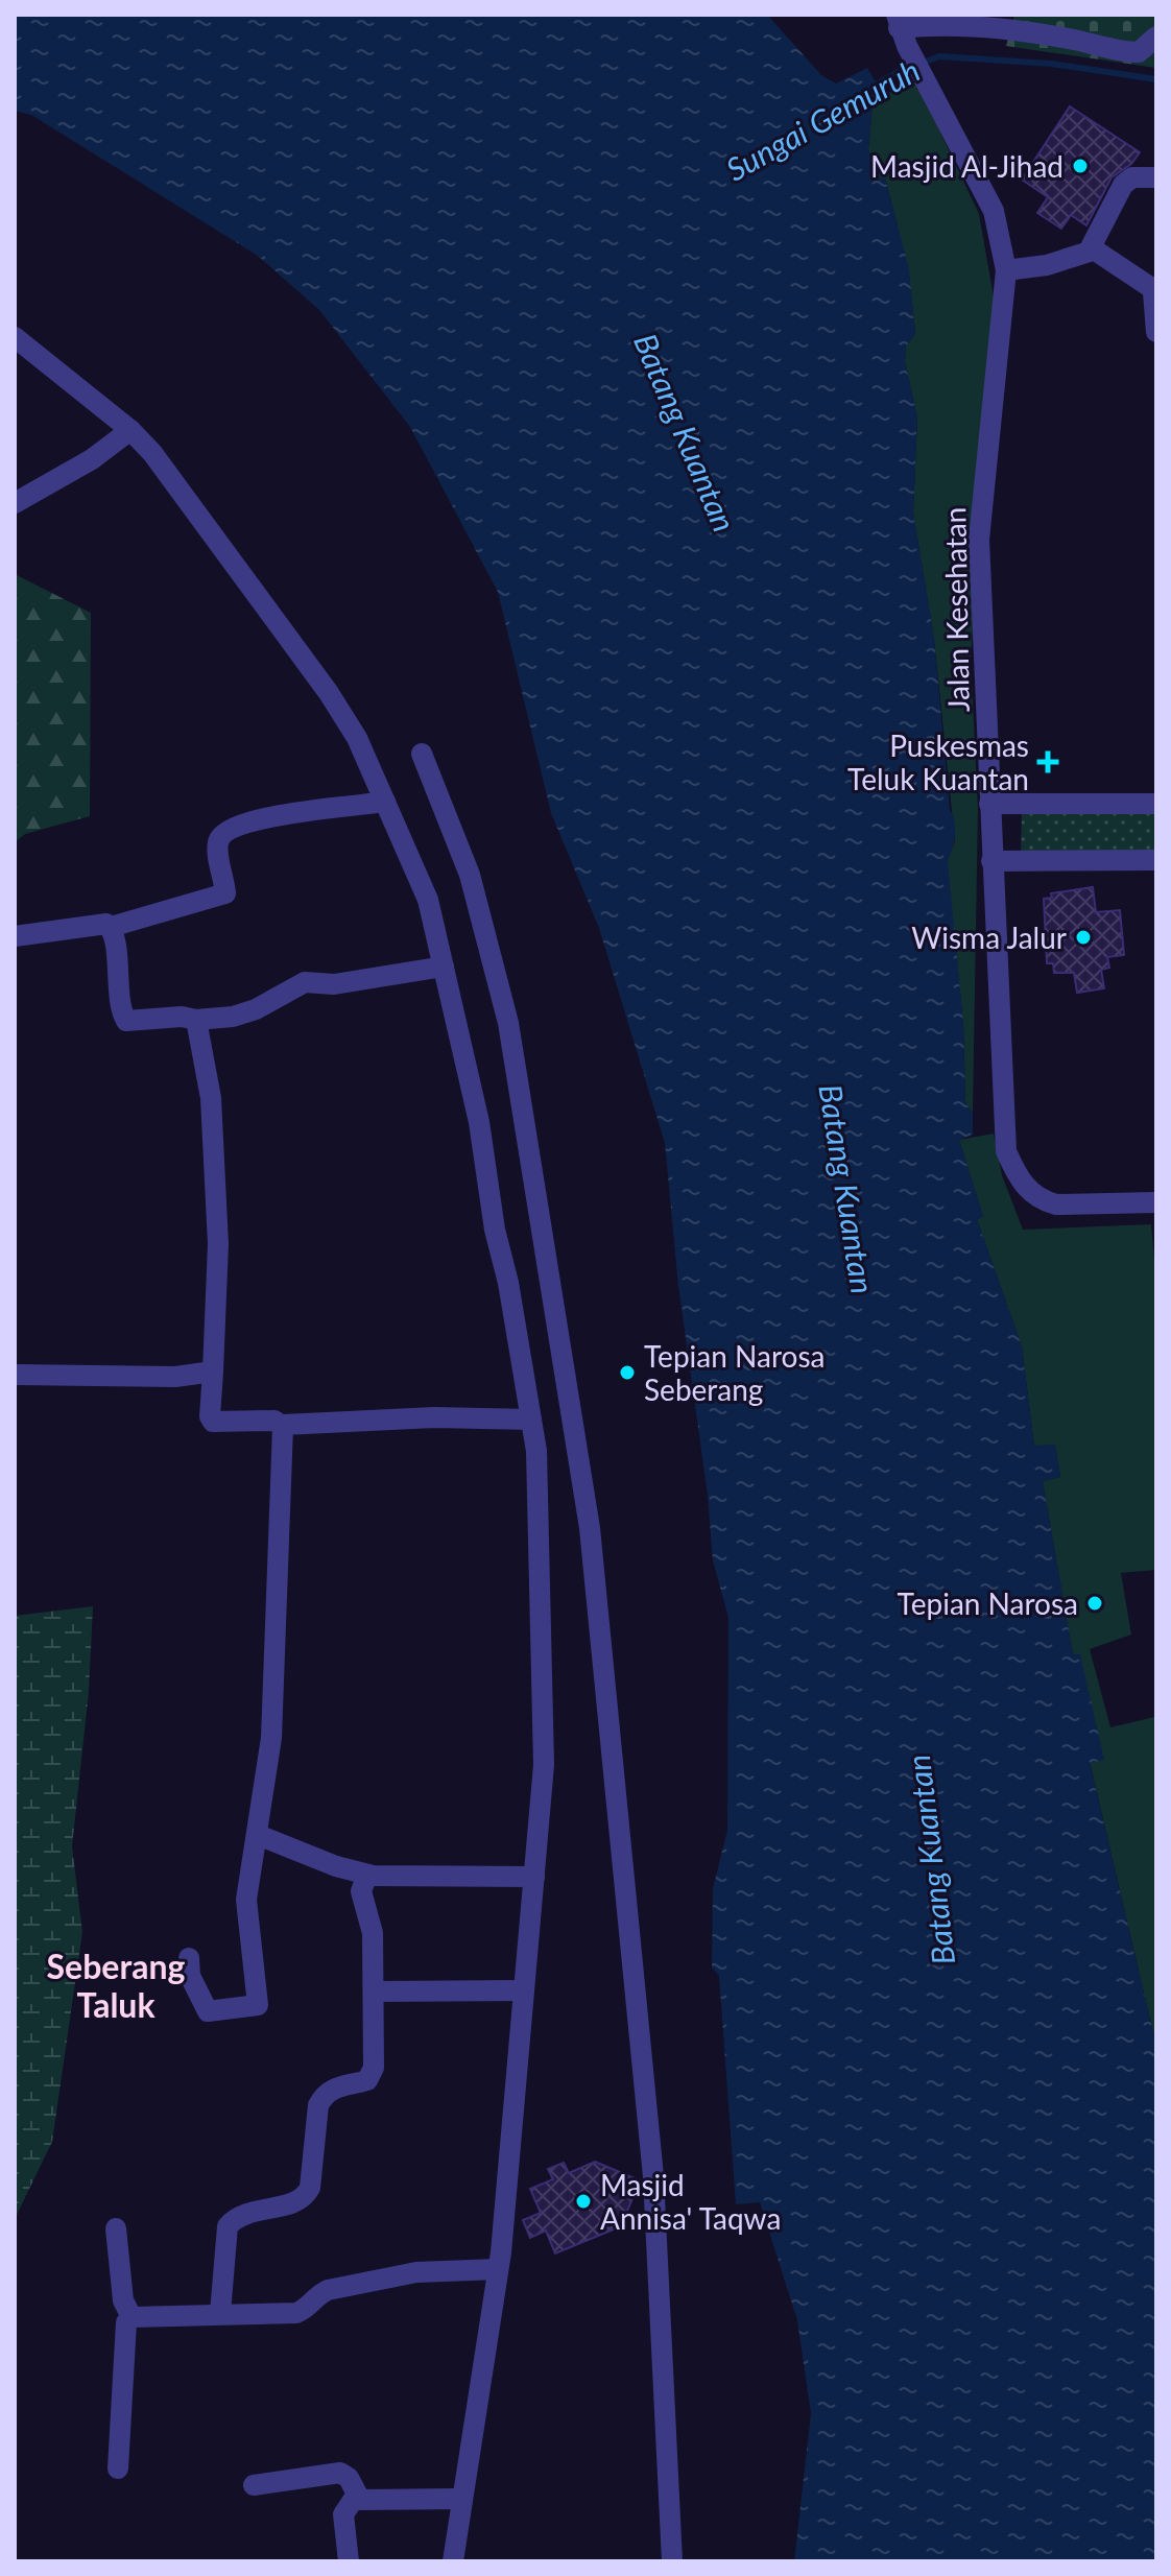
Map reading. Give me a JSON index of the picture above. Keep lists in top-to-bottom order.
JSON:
{
  "streets": {
    "street": ["Jalan Kesehatan"]
  },
  "districts": ["Seberang Taluk"],
  "water": ["Sungai Gemuruh", "Batang Kuantan"],
  "places": {
    "other": [
      "Masjid Al-Jihad",
      "Wisma Jalur",
      "Tepian Narosa Seberang",
      "Tepian Narosa",
      "Masjid Annisa' Taqwa"
    ],
    "health": ["Puskesmas Teluk Kuantan"]
  }
}
